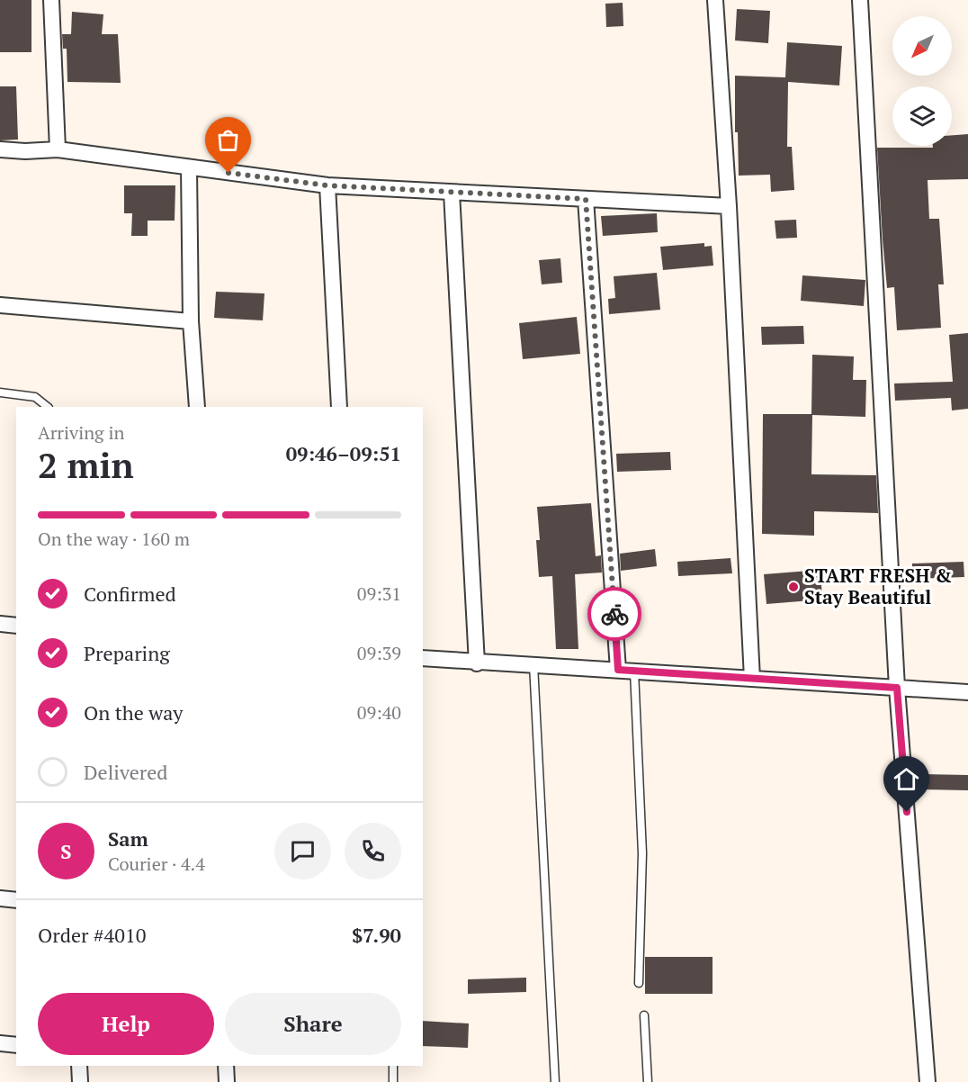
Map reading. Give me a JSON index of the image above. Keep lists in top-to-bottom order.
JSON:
{
  "places": ["START FRESH & Stay Beautiful"],
  "north": "bottom left",
  "page": {
    "heading": ["2 min", "Arriving in", "09:46–09:51"],
    "panel": [
      "Sam",
      "Courier · 4.4",
      "Order #4010",
      "$7.90"
    ],
    "bar": "On the way · 160 m",
    "list": [
      ["Confirmed", "09:31"],
      ["Preparing", "09:39"],
      ["On the way", "09:40"],
      "Delivered"
    ],
    "round": "S",
    "buttons": ["Help", "Share"]
  }
}
